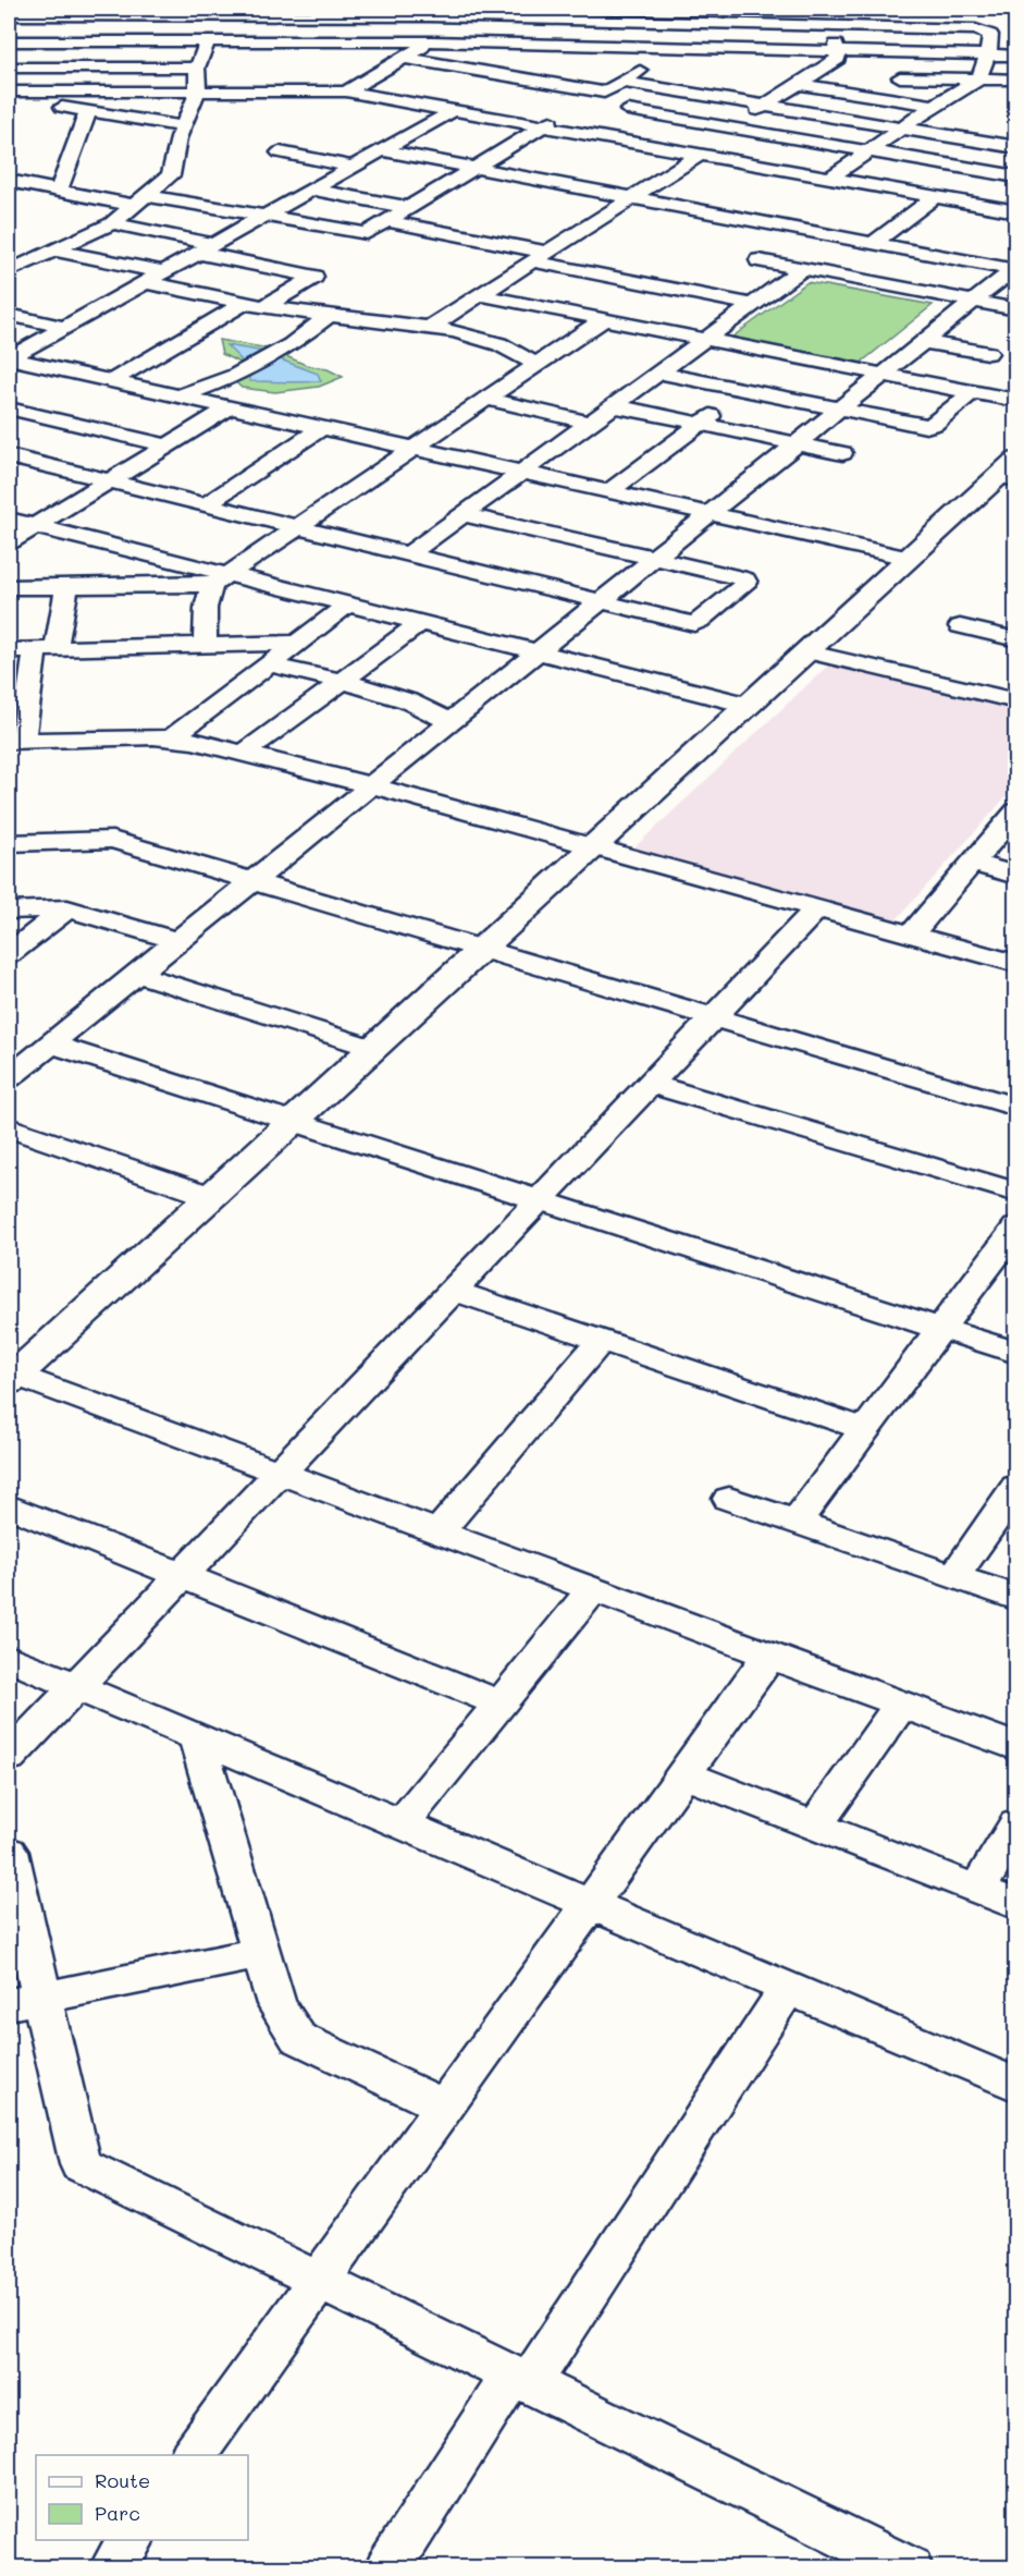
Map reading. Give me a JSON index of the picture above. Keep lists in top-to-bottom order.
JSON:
{
  "legend": ["Route", "Parc"]
}
